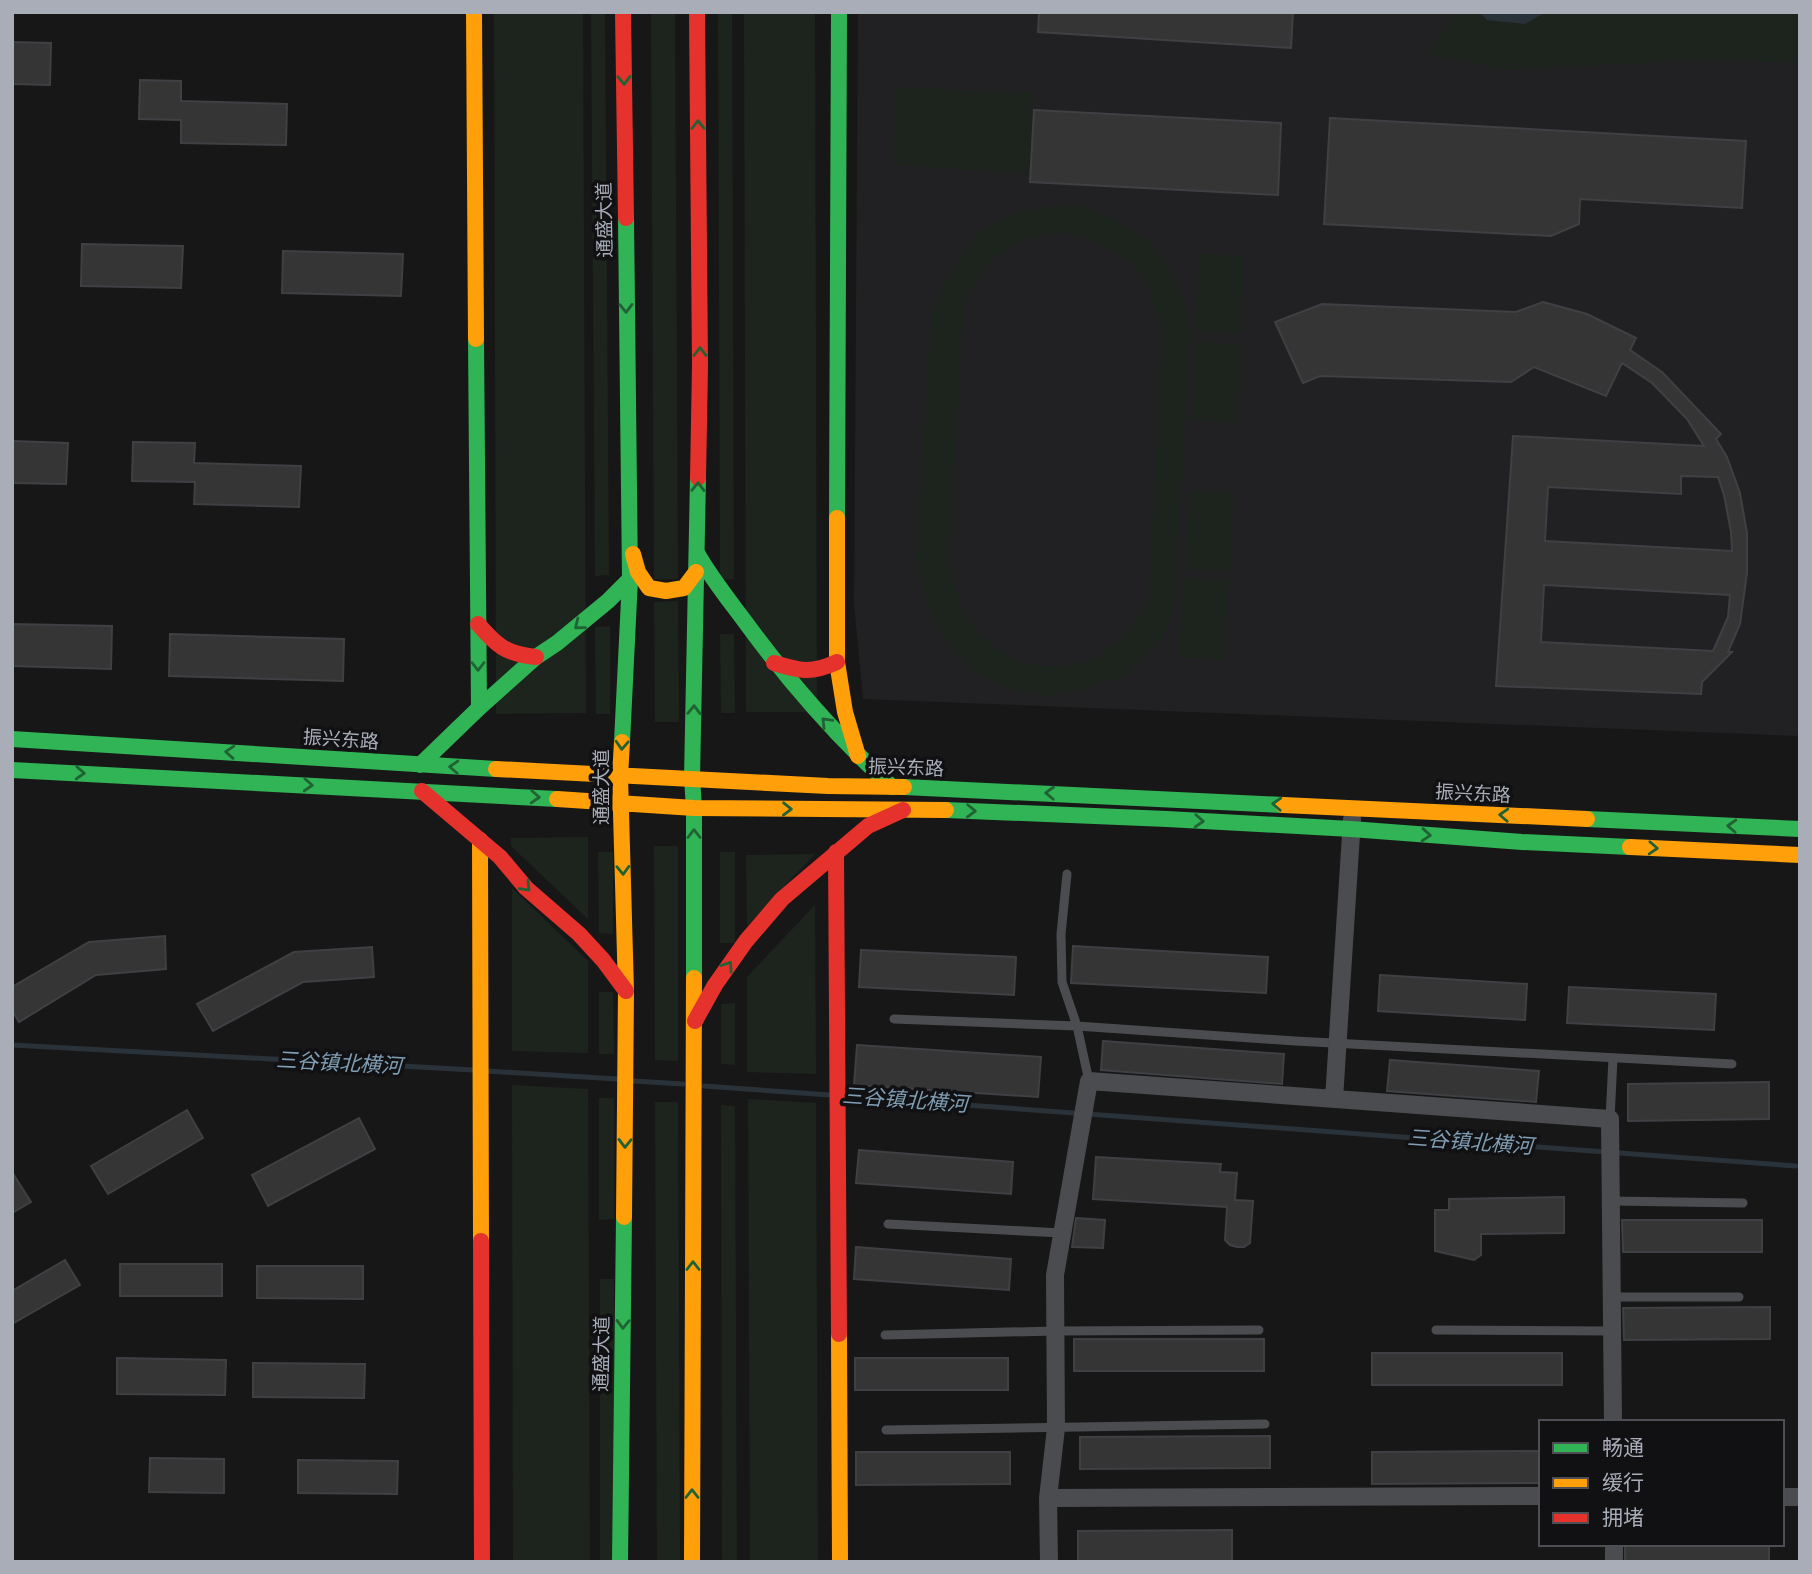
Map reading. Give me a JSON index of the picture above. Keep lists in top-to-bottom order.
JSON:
{
  "streets": {
    "main road": ["通盛大道", "振兴东路"]
  },
  "crossings": [
    ["通盛大道", "振兴东路"]
  ],
  "water": ["三谷镇北横河"],
  "legend": ["畅通", "缓行", "拥堵"]
}
